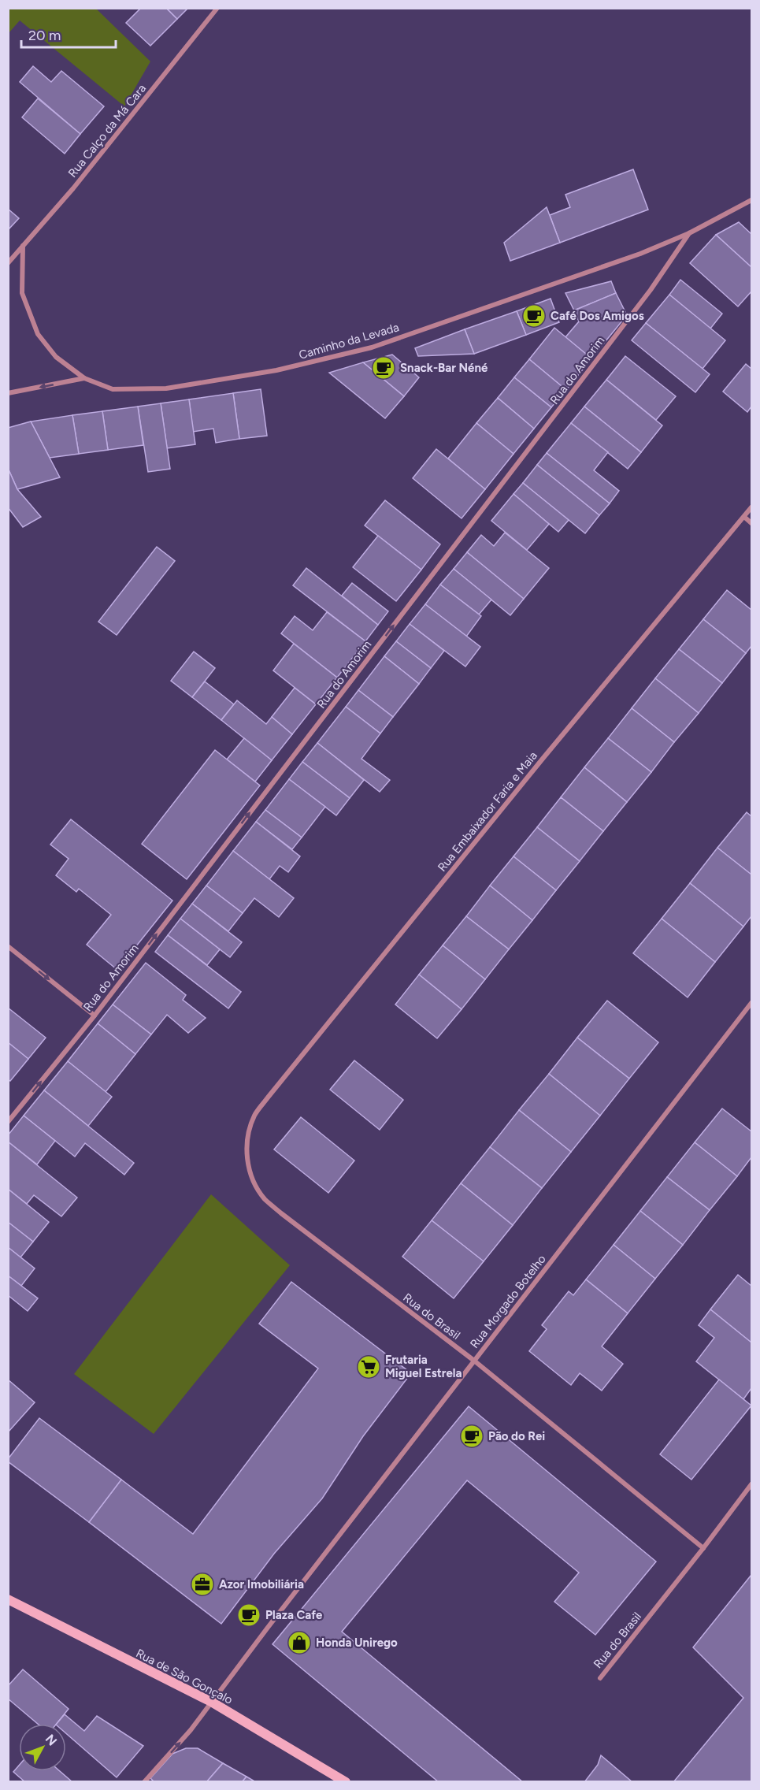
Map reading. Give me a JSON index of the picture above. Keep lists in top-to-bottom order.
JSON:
{
  "streets": {
    "main road": ["Rua de São Gonçalo"],
    "street": [
      "Rua Calço da Má Cara",
      "Caminho da Levada",
      "Rua do Amorim",
      "Rua Embaixador Faria e Maia",
      "Rua Morgado Botelho",
      "Rua do Brasil"
    ]
  },
  "crossings": [
    ["Rua Calço da Má Cara", "Caminho da Levada"],
    ["Caminho da Levada", "Rua do Amorim"],
    ["Rua Embaixador Faria e Maia", "Rua do Brasil"],
    ["Rua Morgado Botelho", "Rua do Brasil"],
    ["Rua Morgado Botelho", "Rua de São Gonçalo"]
  ],
  "one_way": ["Rua do Amorim"],
  "places": {
    "cafe": [
      "Café Dos Amigos",
      "Snack-Bar Néné",
      "Pão do Rei",
      "Plaza Cafe"
    ],
    "supermarket": ["Frutaria Miguel Estrela"],
    "office": ["Azor Imobiliária"],
    "shop": ["Honda Unirego"]
  },
  "scale_bar": "20 m",
  "north": "top right"
}
